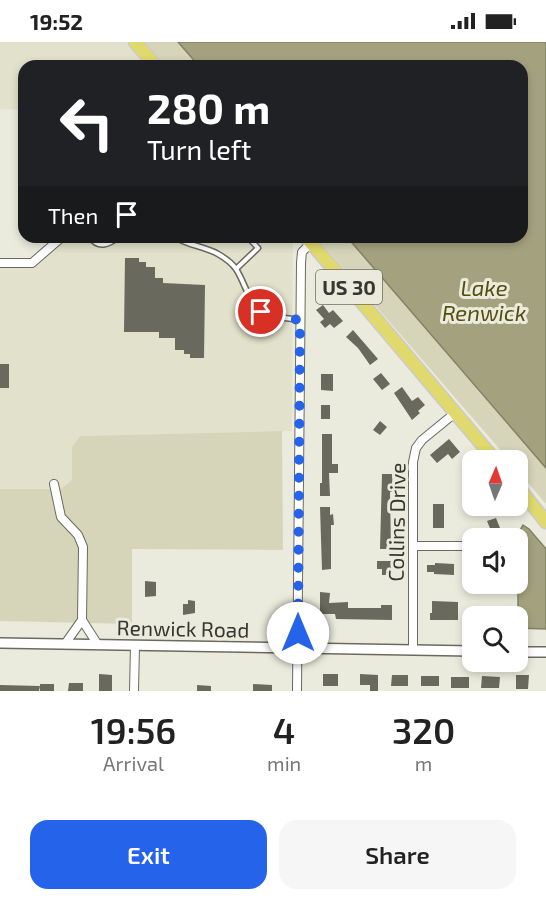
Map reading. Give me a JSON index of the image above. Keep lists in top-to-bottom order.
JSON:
{
  "streets": {
    "main road": ["US 30"],
    "street": ["Collins Drive", "Renwick Road"]
  },
  "crossings": [
    ["US 30", "Collins Drive"],
    ["Collins Drive", "Renwick Road"]
  ],
  "water": ["Lake Renwick"],
  "north": "top",
  "page": {
    "status": "19:52",
    "turn": ["280 m", "Turn left"],
    "then": "Then",
    "eta": [
      "19:56",
      "Arrival",
      "4",
      "min",
      "320",
      "m"
    ],
    "buttons": ["Exit", "Share"]
  }
}
